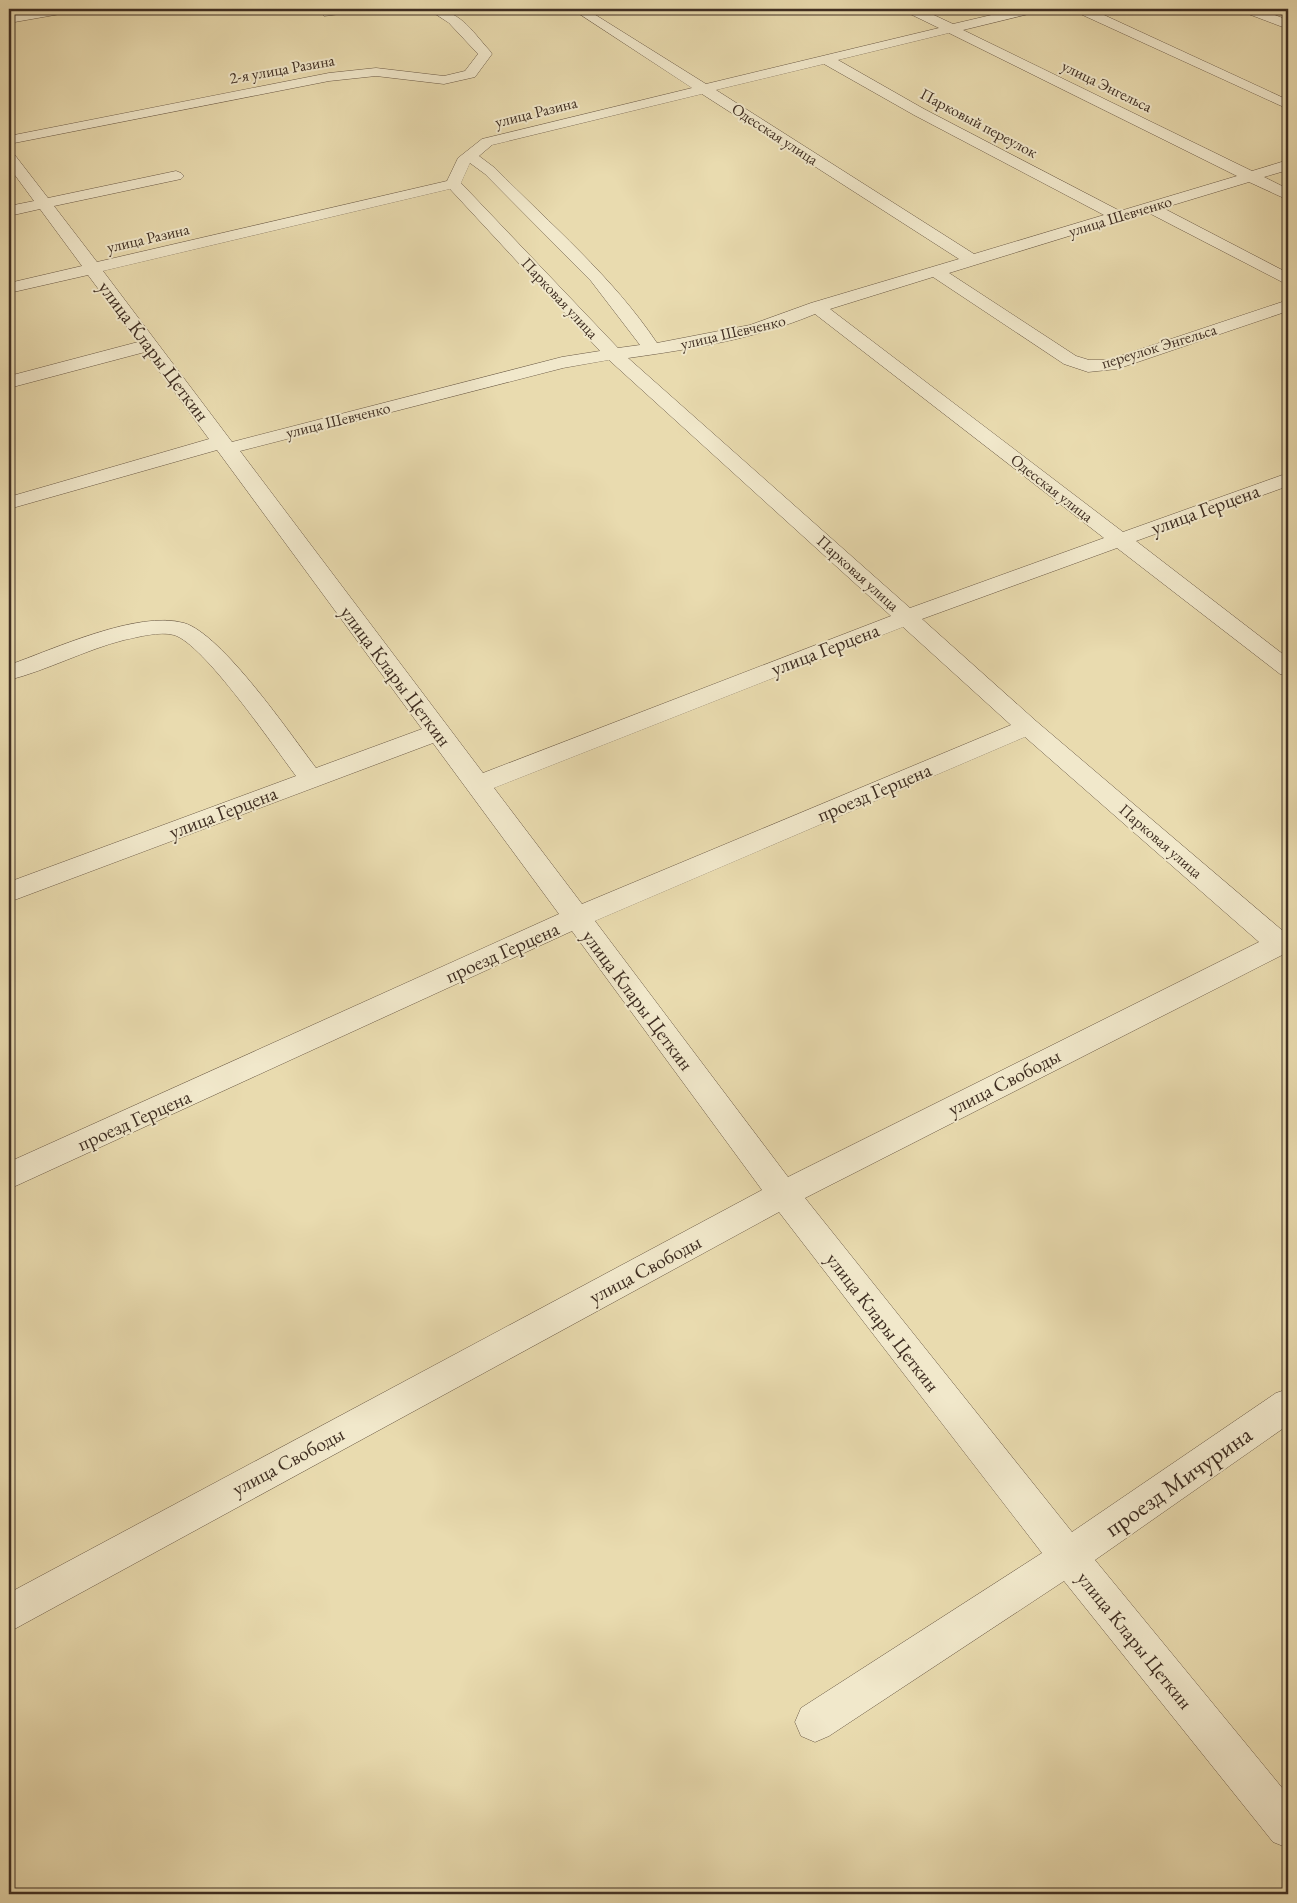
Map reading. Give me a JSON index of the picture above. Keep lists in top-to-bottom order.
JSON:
{
  "streets": {
    "street": [
      "2-я улица Разина",
      "улица Энгельса",
      "улица Разина",
      "Парковый переулок",
      "Одесская улица",
      "улица Шевченко",
      "Парковая улица",
      "переулок Энгельса",
      "улица Клары Цеткин",
      "улица Герцена",
      "проезд Герцена",
      "улица Свободы",
      "проезд Мичурина"
    ]
  },
  "crossings": [
    ["улица Энгельса", "улица Разина"],
    ["улица Энгельса", "улица Шевченко"],
    ["улица Разина", "Парковый переулок"],
    ["улица Разина", "Одесская улица"],
    ["улица Разина", "Парковая улица"],
    ["улица Разина", "улица Клары Цеткин"],
    ["Парковый переулок", "улица Шевченко"],
    ["Одесская улица", "улица Шевченко"],
    ["Одесская улица", "улица Герцена"],
    ["улица Шевченко", "Парковая улица"],
    ["улица Шевченко", "переулок Энгельса"],
    ["улица Шевченко", "улица Клары Цеткин"],
    ["Парковая улица", "улица Герцена"],
    ["Парковая улица", "проезд Герцена"],
    ["Парковая улица", "улица Свободы"],
    ["улица Клары Цеткин", "улица Герцена"],
    ["улица Клары Цеткин", "проезд Герцена"],
    ["улица Клары Цеткин", "улица Свободы"],
    ["улица Клары Цеткин", "проезд Мичурина"]
  ]
}
